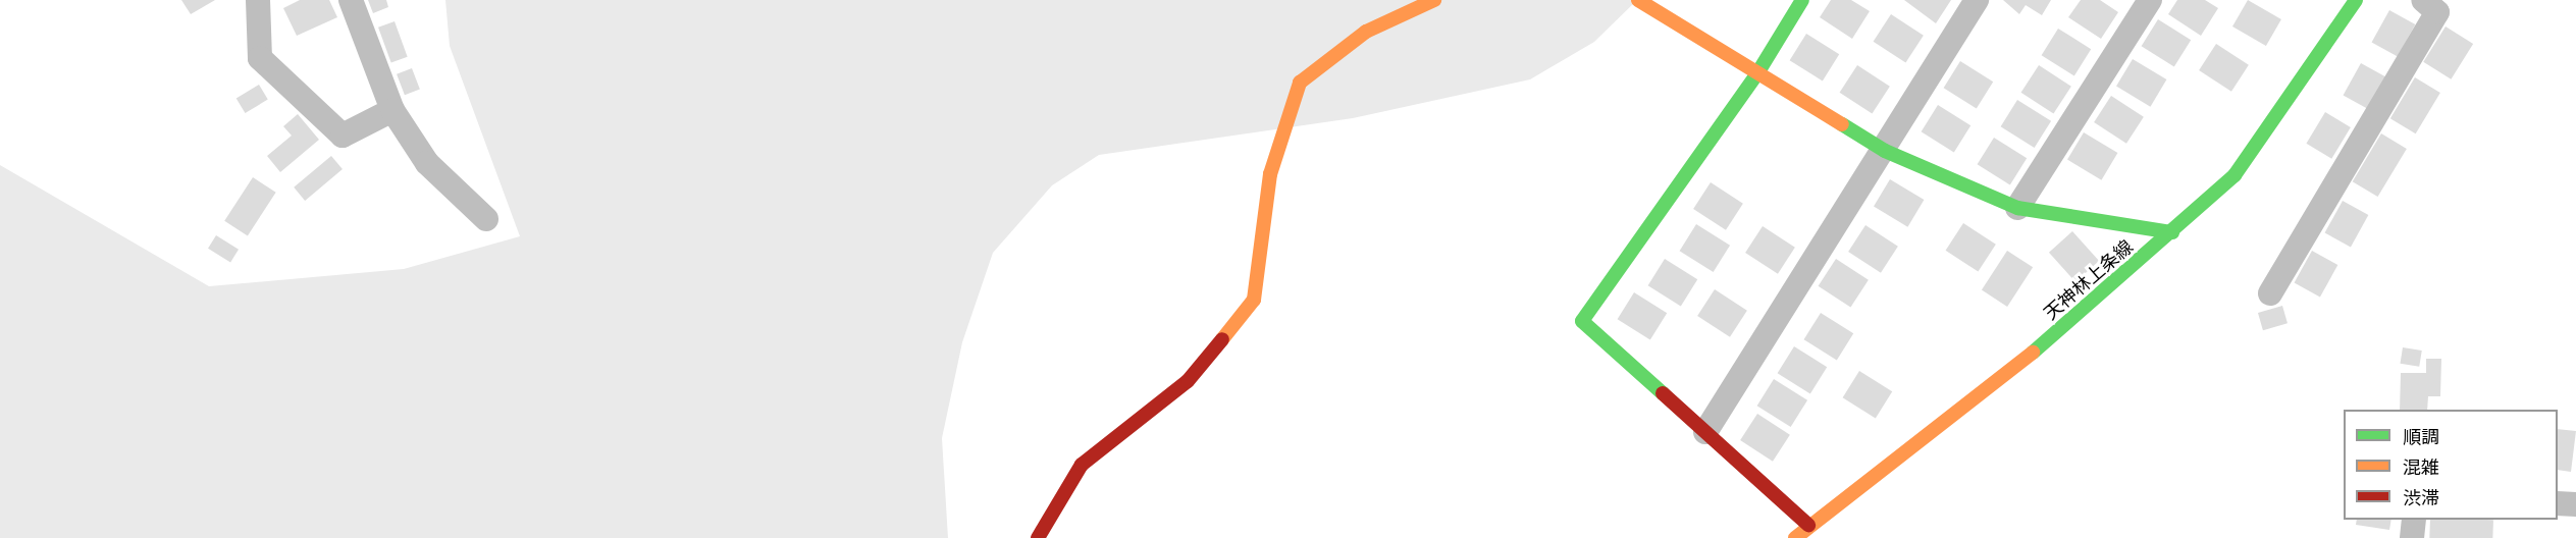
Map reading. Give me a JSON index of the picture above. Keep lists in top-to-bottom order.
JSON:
{
  "streets": {
    "street": ["天神林上条線"]
  },
  "legend": ["順調", "混雑", "渋滞"]
}
